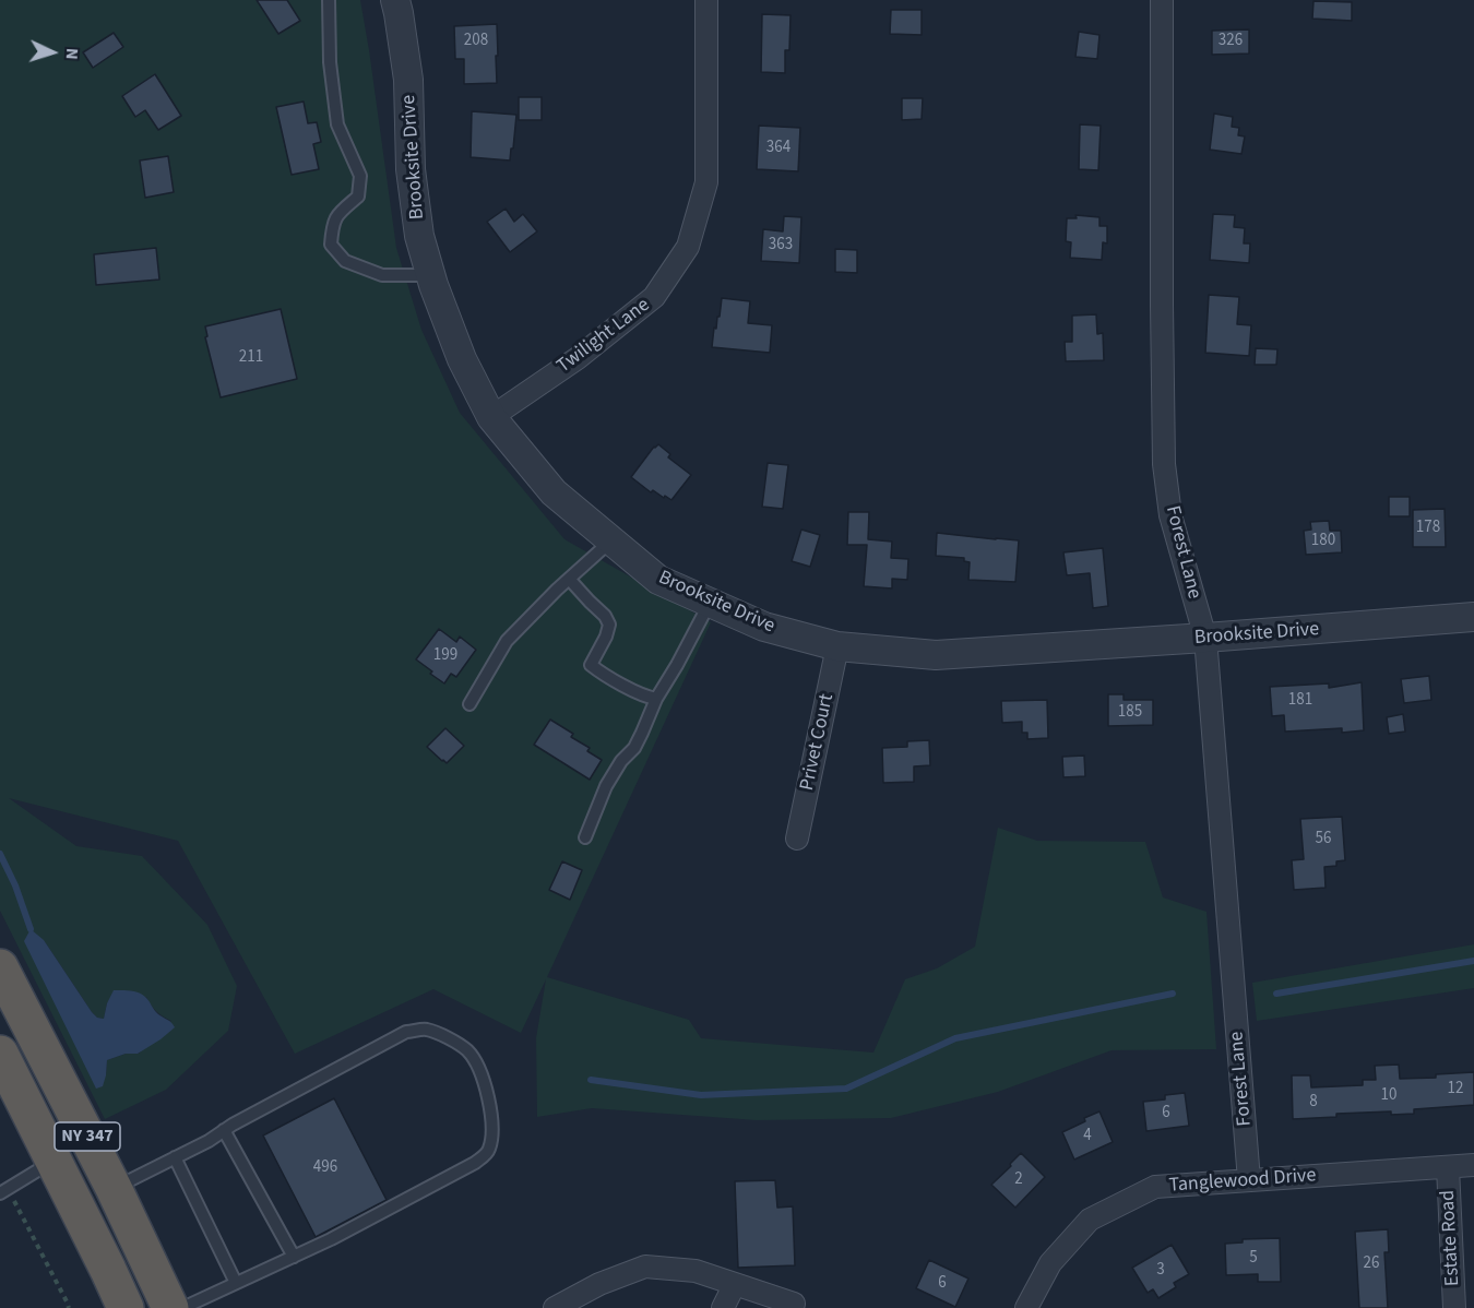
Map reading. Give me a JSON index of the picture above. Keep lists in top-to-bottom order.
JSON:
{
  "streets": {
    "highway": ["NY 347"],
    "street": [
      "Brooksite Drive",
      "Twilight Lane",
      "Forest Lane",
      "Privet Court",
      "Tanglewood Drive",
      "Estate Road"
    ]
  },
  "crossings": [
    ["Brooksite Drive", "Twilight Lane"],
    ["Brooksite Drive", "Forest Lane"],
    ["Brooksite Drive", "Privet Court"],
    ["Forest Lane", "Tanglewood Drive"],
    ["Tanglewood Drive", "Estate Road"]
  ],
  "house_numbers": [
    "208",
    "326",
    "364",
    "363",
    "211",
    "178",
    "180",
    "199",
    "181",
    "185",
    "56",
    "12",
    "10",
    "8",
    "6",
    "4",
    "496",
    "2",
    "5",
    "26",
    "3",
    "6"
  ],
  "north": "right"
}
